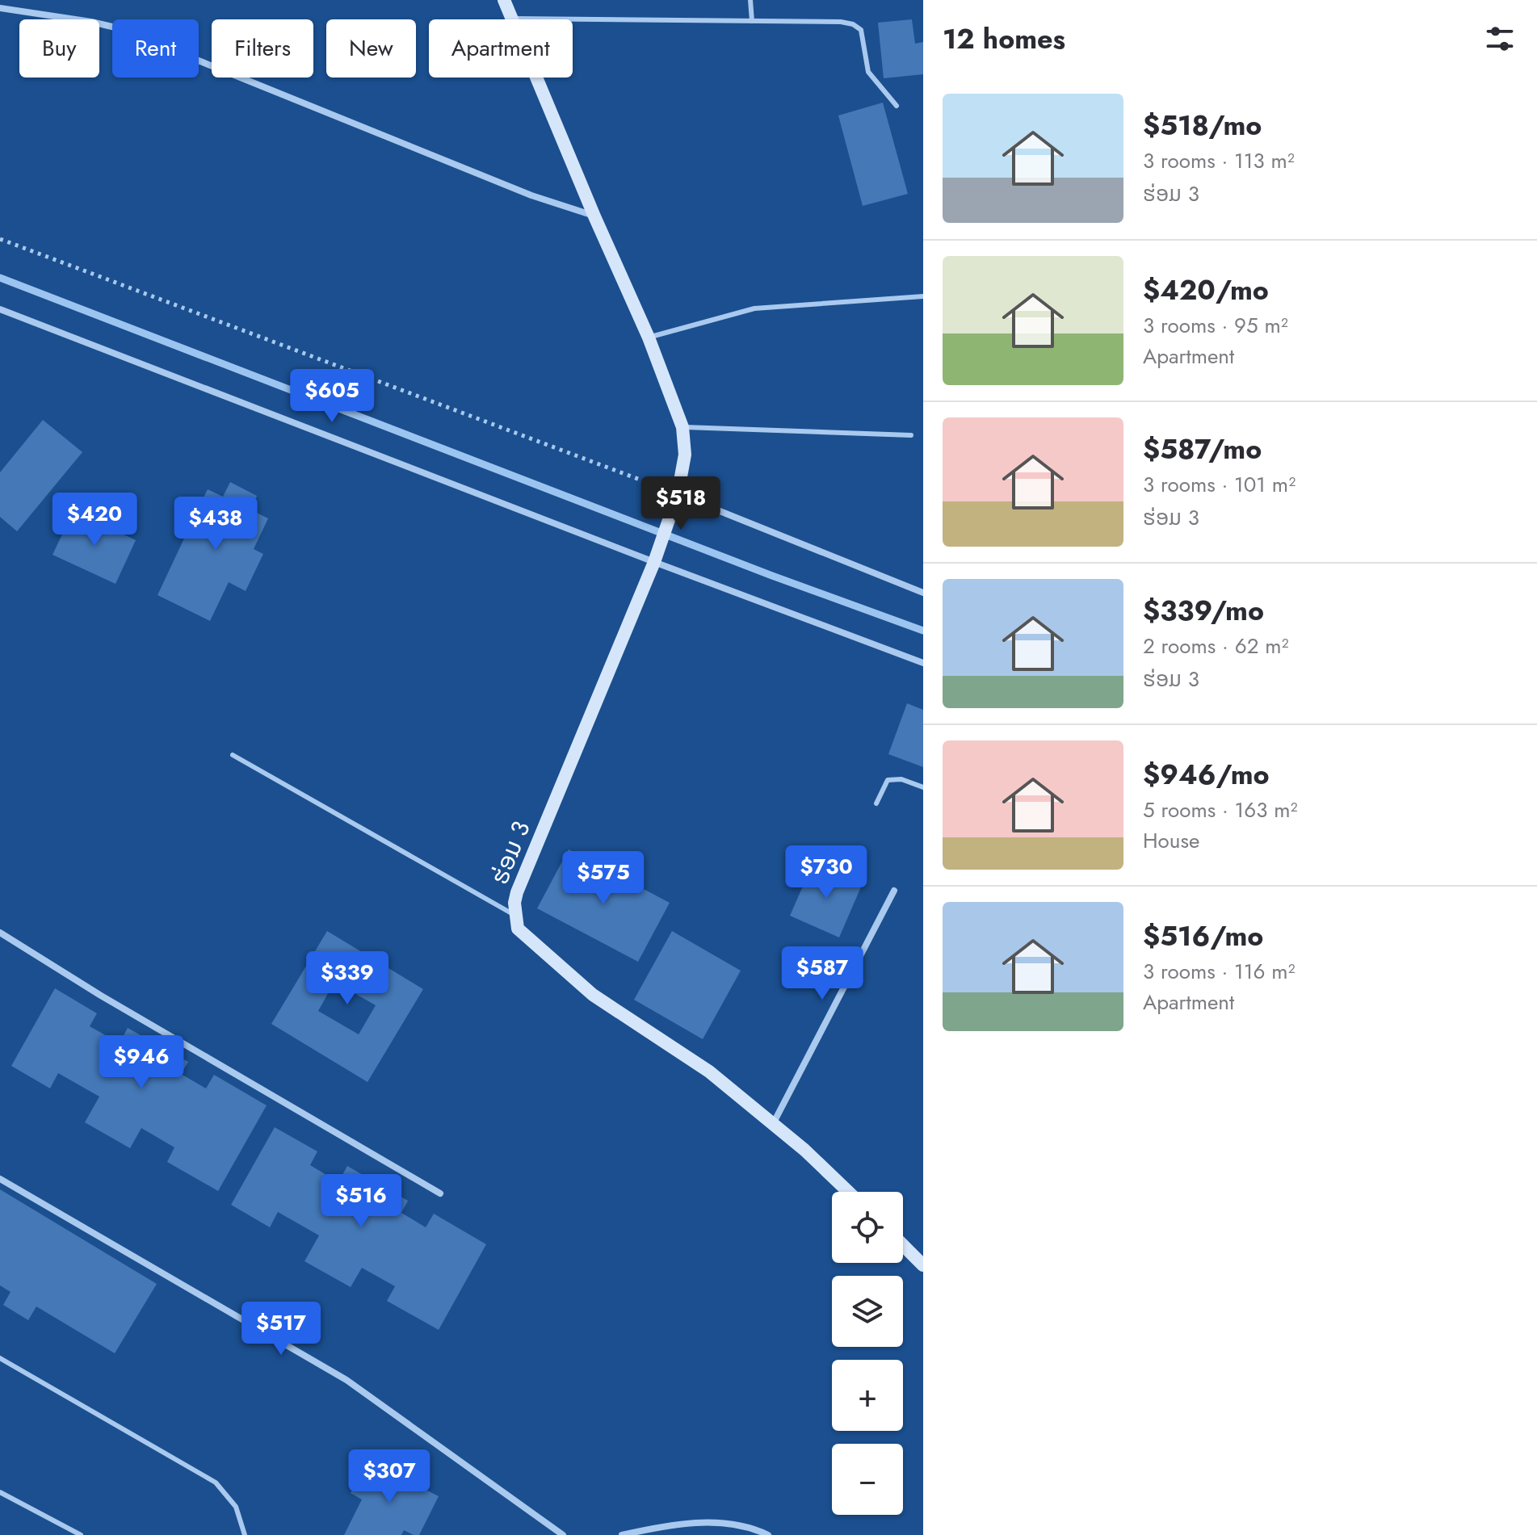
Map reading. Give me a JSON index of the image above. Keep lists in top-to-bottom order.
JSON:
{
  "streets": {
    "street": ["ຮ່ອມ 3"]
  },
  "page": {
    "heading": "12 homes",
    "chip": [
      "Buy",
      "Rent",
      "Filters",
      "New",
      "Apartment"
    ],
    "list": [
      {
        "name": "$518/mo",
        "note": "3 rooms · 113 m² · ຮ່ອມ 3"
      },
      {
        "name": "$420/mo",
        "note": "3 rooms · 95 m² · Apartment"
      },
      {
        "name": "$587/mo",
        "note": "3 rooms · 101 m² · ຮ່ອມ 3"
      },
      {
        "name": "$339/mo",
        "note": "2 rooms · 62 m² · ຮ່ອມ 3"
      },
      {
        "name": "$946/mo",
        "note": "5 rooms · 163 m² · House"
      },
      {
        "name": "$516/mo",
        "note": "3 rooms · 116 m² · Apartment"
      }
    ],
    "price": [
      "$605",
      "$518",
      "$420",
      "$438",
      "$730",
      "$575",
      "$587",
      "$339",
      "$946",
      "$516",
      "$517",
      "$307"
    ],
    "map_buttons": ["+", "−"]
  }
}
